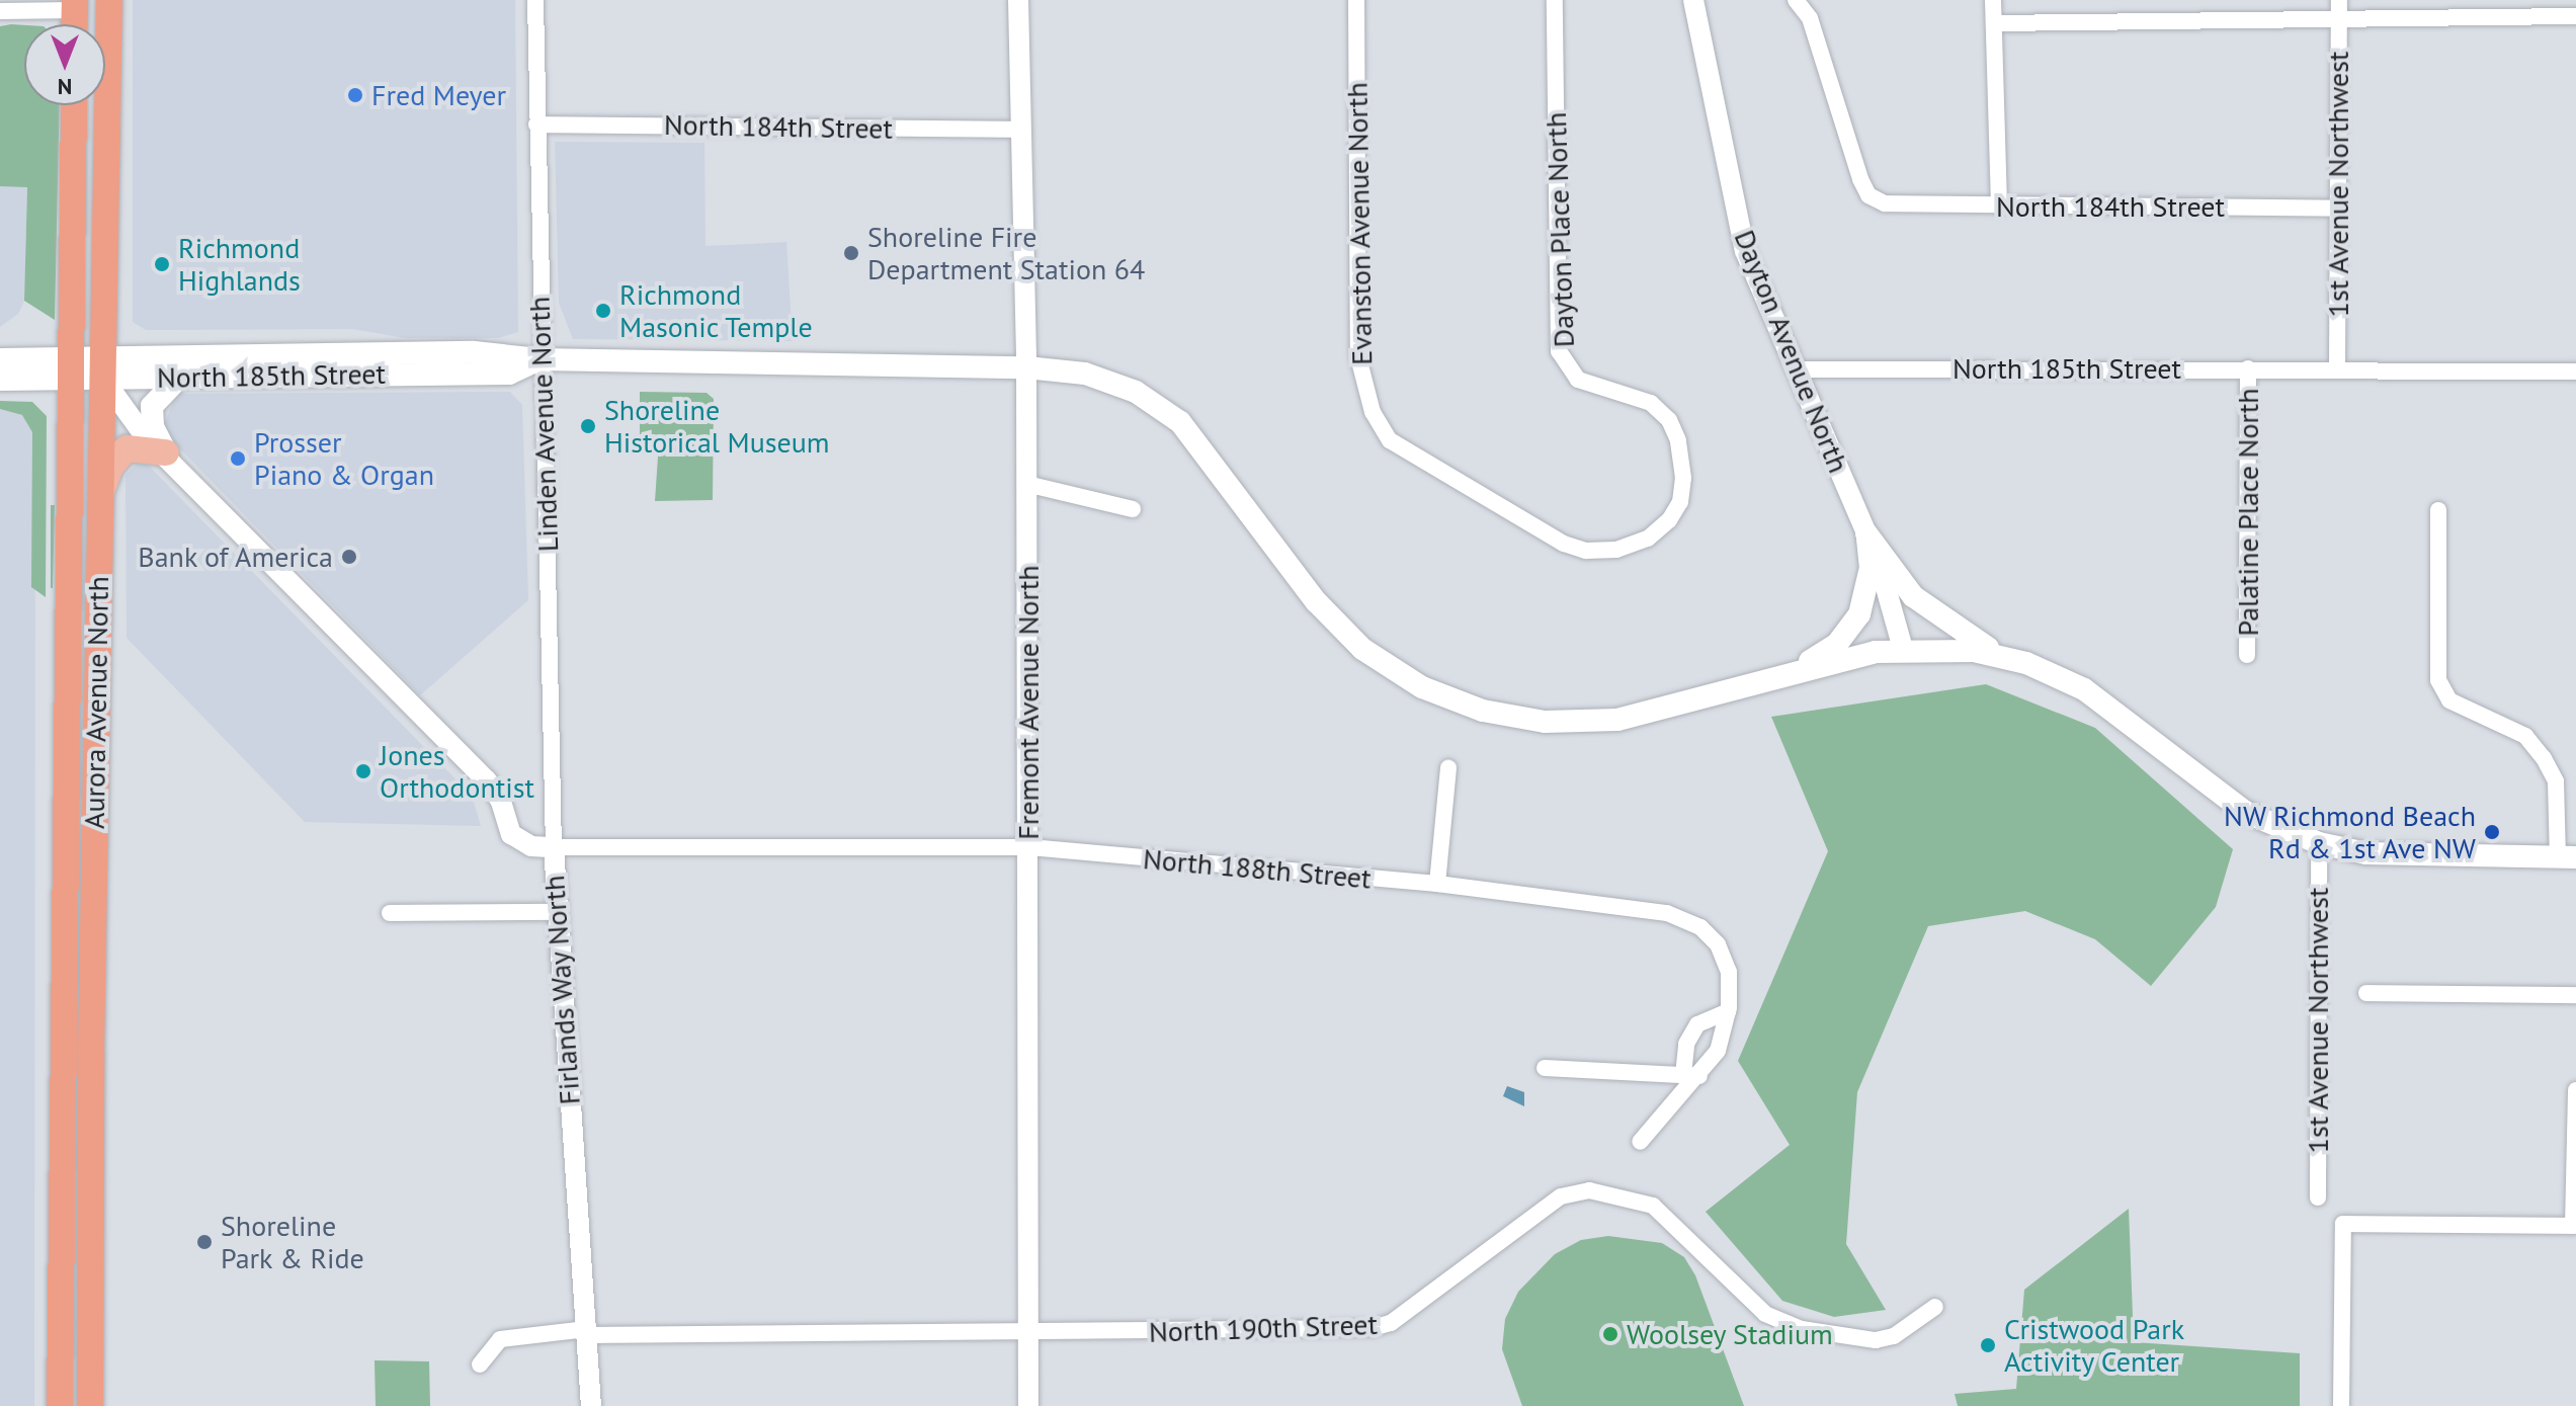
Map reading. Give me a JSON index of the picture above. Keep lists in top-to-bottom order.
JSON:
{
  "streets": {
    "highway": ["Aurora Avenue North"],
    "main road": ["North 185th Street"],
    "street": [
      "North 184th Street",
      "1st Avenue Northwest",
      "Evanston Avenue North",
      "Dayton Place North",
      "Dayton Avenue North",
      "Linden Avenue North",
      "Palatine Place North",
      "Fremont Avenue North",
      "North 188th Street",
      "Firlands Way North",
      "North 190th Street"
    ]
  },
  "crossings": [
    ["North 184th Street", "1st Avenue Northwest"],
    ["North 184th Street", "Linden Avenue North"],
    ["North 184th Street", "Fremont Avenue North"],
    ["1st Avenue Northwest", "North 185th Street"],
    ["Evanston Avenue North", "Dayton Place North"],
    ["Dayton Avenue North", "North 185th Street"],
    ["North 185th Street", "Linden Avenue North"],
    ["North 185th Street", "Palatine Place North"],
    ["North 185th Street", "Aurora Avenue North"],
    ["North 185th Street", "Fremont Avenue North"],
    ["North 185th Street", "Firlands Way North"],
    ["Linden Avenue North", "North 188th Street"],
    ["Linden Avenue North", "Firlands Way North"],
    ["Aurora Avenue North", "Firlands Way North"],
    ["Fremont Avenue North", "North 188th Street"],
    ["Fremont Avenue North", "North 190th Street"],
    ["North 188th Street", "Firlands Way North"],
    ["Firlands Way North", "North 190th Street"]
  ],
  "places": [
    "Fred Meyer",
    "Shoreline Fire Department Station 64",
    "Richmond Highlands",
    "Richmond Masonic Temple",
    "Shoreline Historical Museum",
    "Prosser Piano & Organ",
    "Bank of America",
    "Jones Orthodontist",
    "NW Richmond Beach Rd & 1st Ave NW",
    "Shoreline Park & Ride",
    "Woolsey Stadium",
    "Cristwood Park Activity Center"
  ],
  "north": "bottom"
}
